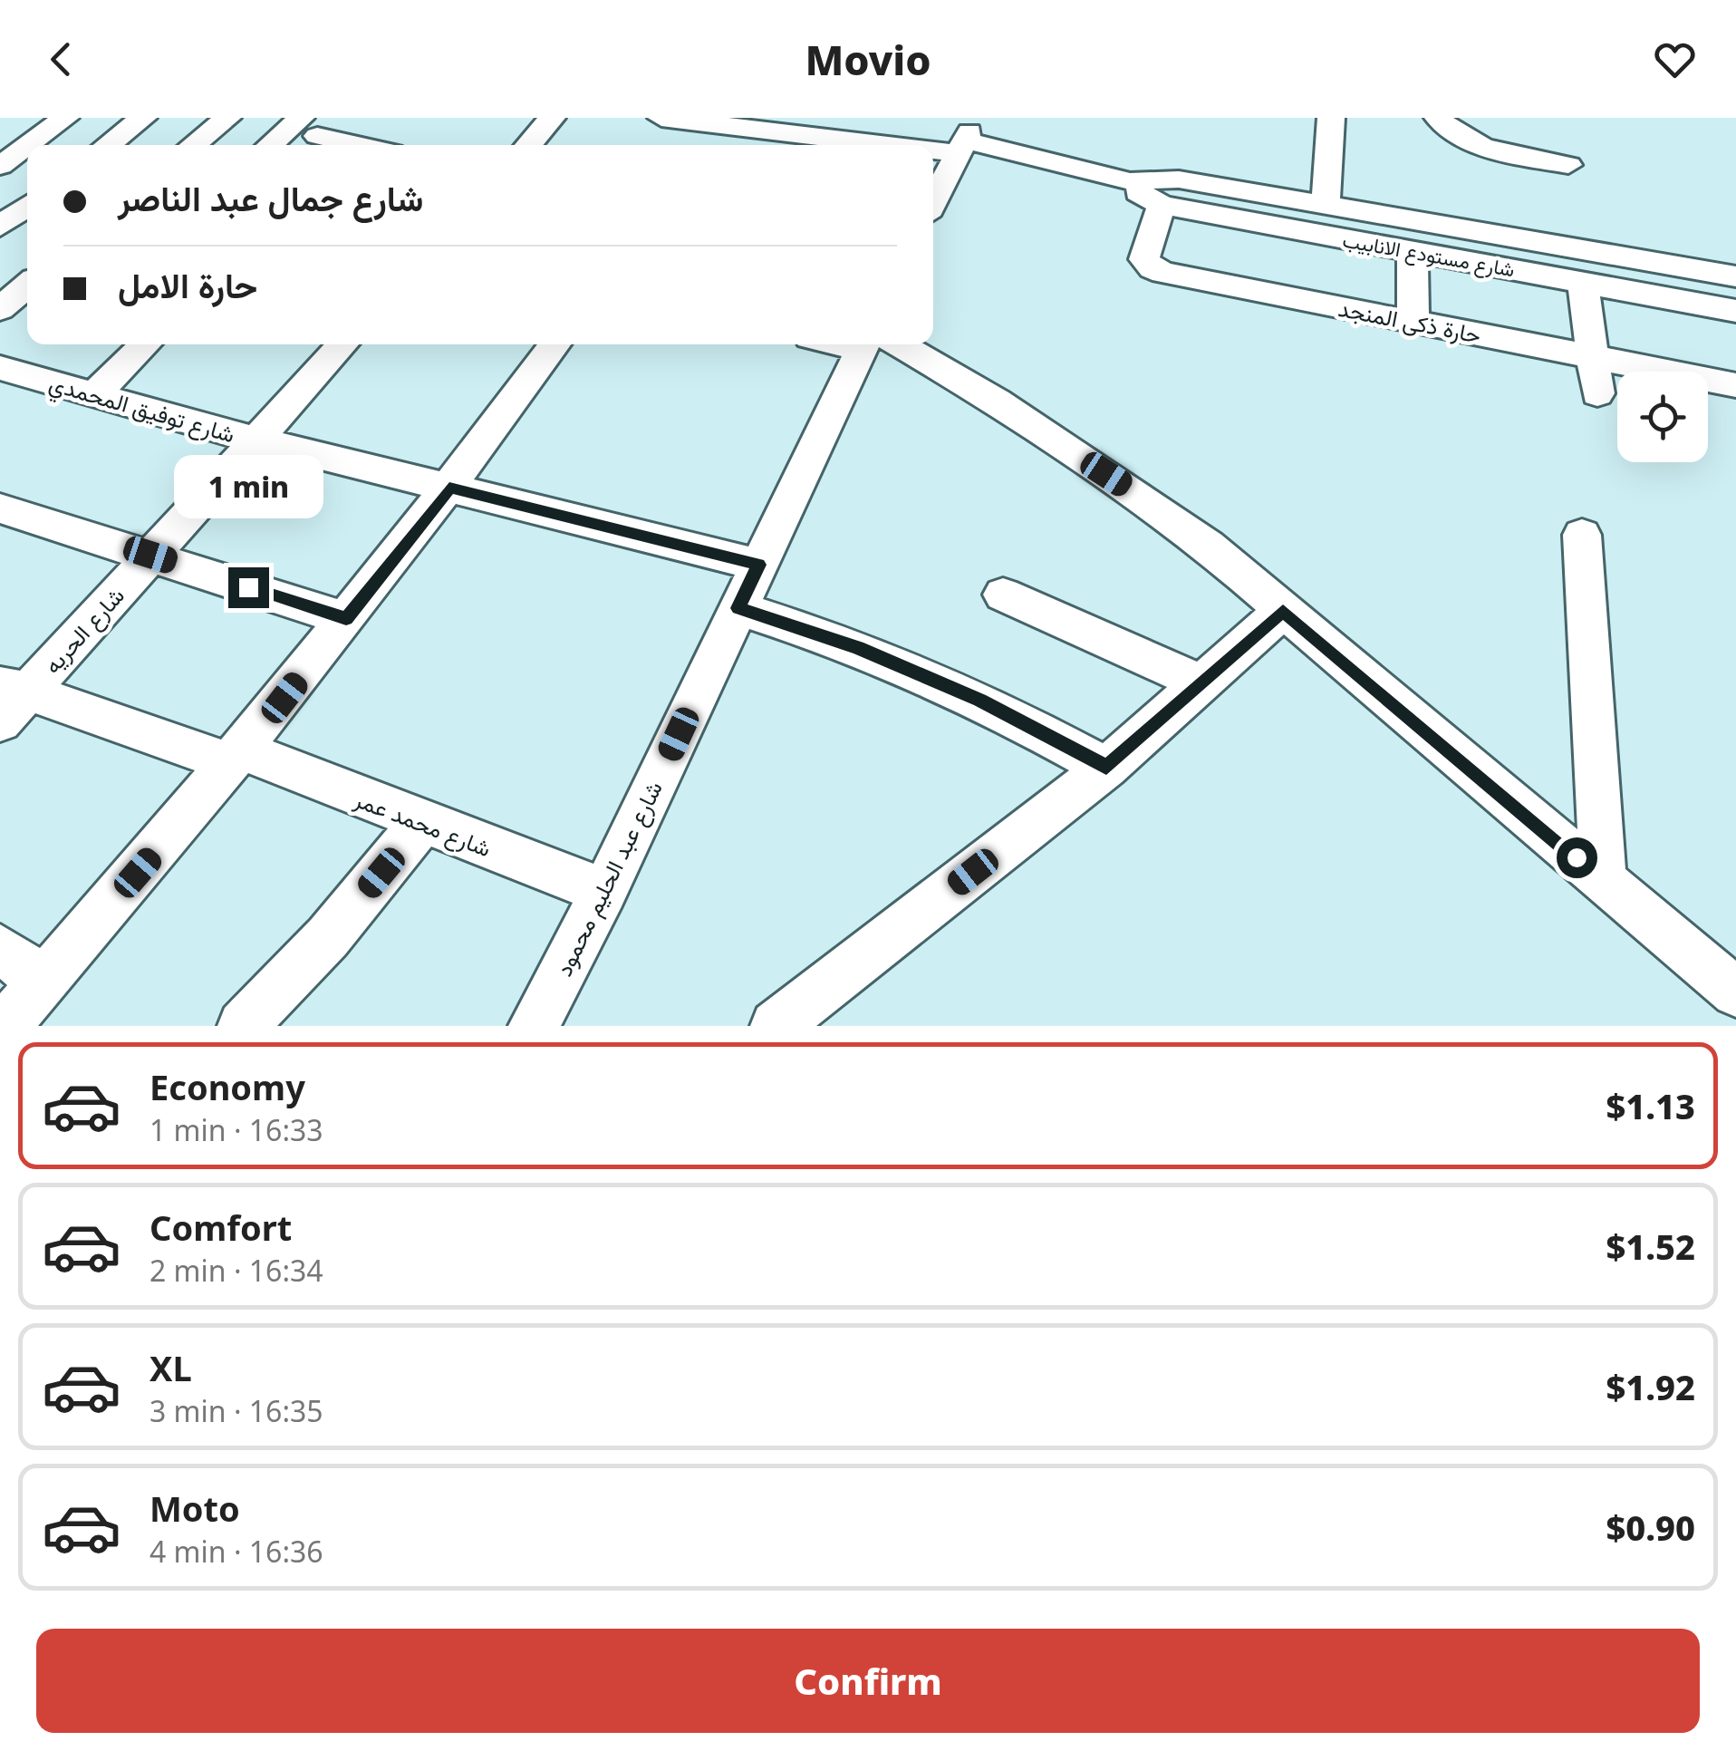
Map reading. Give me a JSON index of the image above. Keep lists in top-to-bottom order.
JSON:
{
  "streets": {
    "street": [
      "شارع مستودع الانابيب",
      "حارة ذكى المنجد",
      "شارع توفيق المحمدي",
      "شارع الحريه",
      "شارع محمد عمر",
      "شارع عبد الحليم محمود"
    ]
  },
  "crossings": [
    ["شارع مستودع الانابيب", "حارة ذكى المنجد"],
    ["شارع توفيق المحمدي", "شارع الحريه"],
    ["شارع توفيق المحمدي", "شارع عبد الحليم محمود"],
    ["شارع الحريه", "شارع محمد عمر"],
    ["شارع محمد عمر", "شارع عبد الحليم محمود"]
  ],
  "page": {
    "header": "Movio",
    "banner": ["شارع جمال عبد الناصر", "حارة الامل"],
    "bubble": "1 min",
    "list": [
      {
        "name": "Economy",
        "note": "1 min · 16:33",
        "value": "$1.13"
      },
      {
        "name": "Comfort",
        "note": "2 min · 16:34",
        "value": "$1.52"
      },
      {
        "name": "XL",
        "note": "3 min · 16:35",
        "value": "$1.92"
      },
      {
        "name": "Moto",
        "note": "4 min · 16:36",
        "value": "$0.90"
      }
    ],
    "buttons": "Confirm"
  }
}
